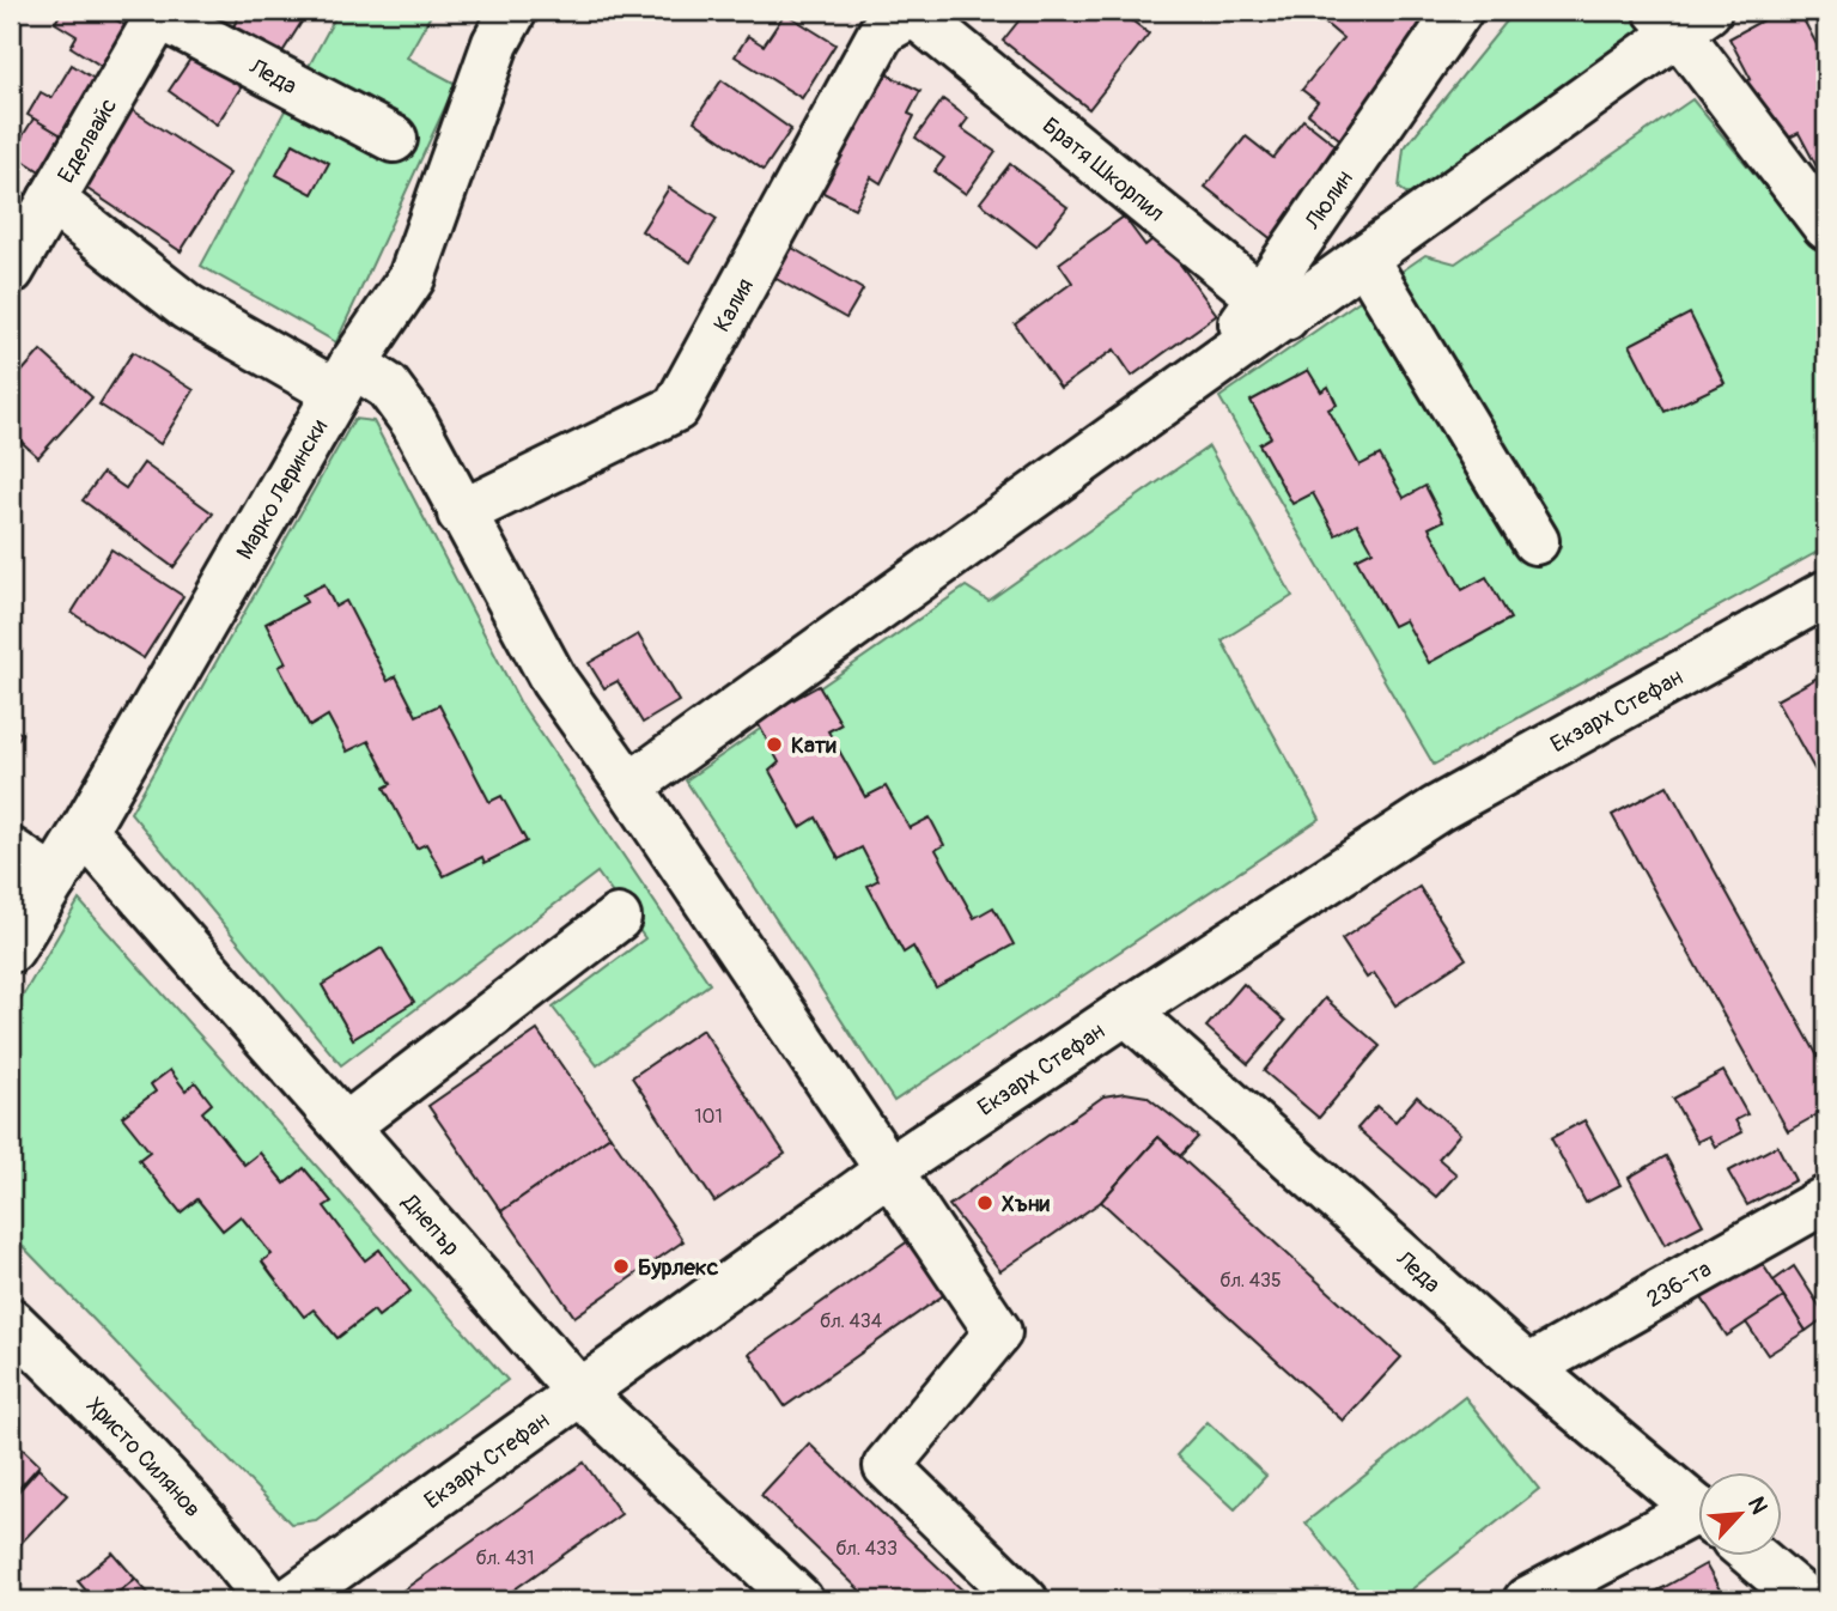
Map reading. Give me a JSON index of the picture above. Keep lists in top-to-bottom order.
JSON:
{
  "streets": {
    "street": [
      "Леда",
      "Еделвайс",
      "Братя Шкорпил",
      "Люлин",
      "Калия",
      "Марко Лерински",
      "Екзарх Стефан",
      "Днепър",
      "236-та",
      "Христо Силянов"
    ]
  },
  "crossings": [
    ["Леда", "Еделвайс"],
    ["Леда", "Екзарх Стефан"],
    ["Леда", "236-та"],
    ["Братя Шкорпил", "Люлин"],
    ["Братя Шкорпил", "Калия"],
    ["Марко Лерински", "Днепър"],
    ["Екзарх Стефан", "Днепър"]
  ],
  "places": ["Кати", "Хъни", "Бурлекс"],
  "house_numbers": [
    "101",
    "бл. 435",
    "бл. 434",
    "бл. 433",
    "бл. 431"
  ],
  "north": "top right"
}
